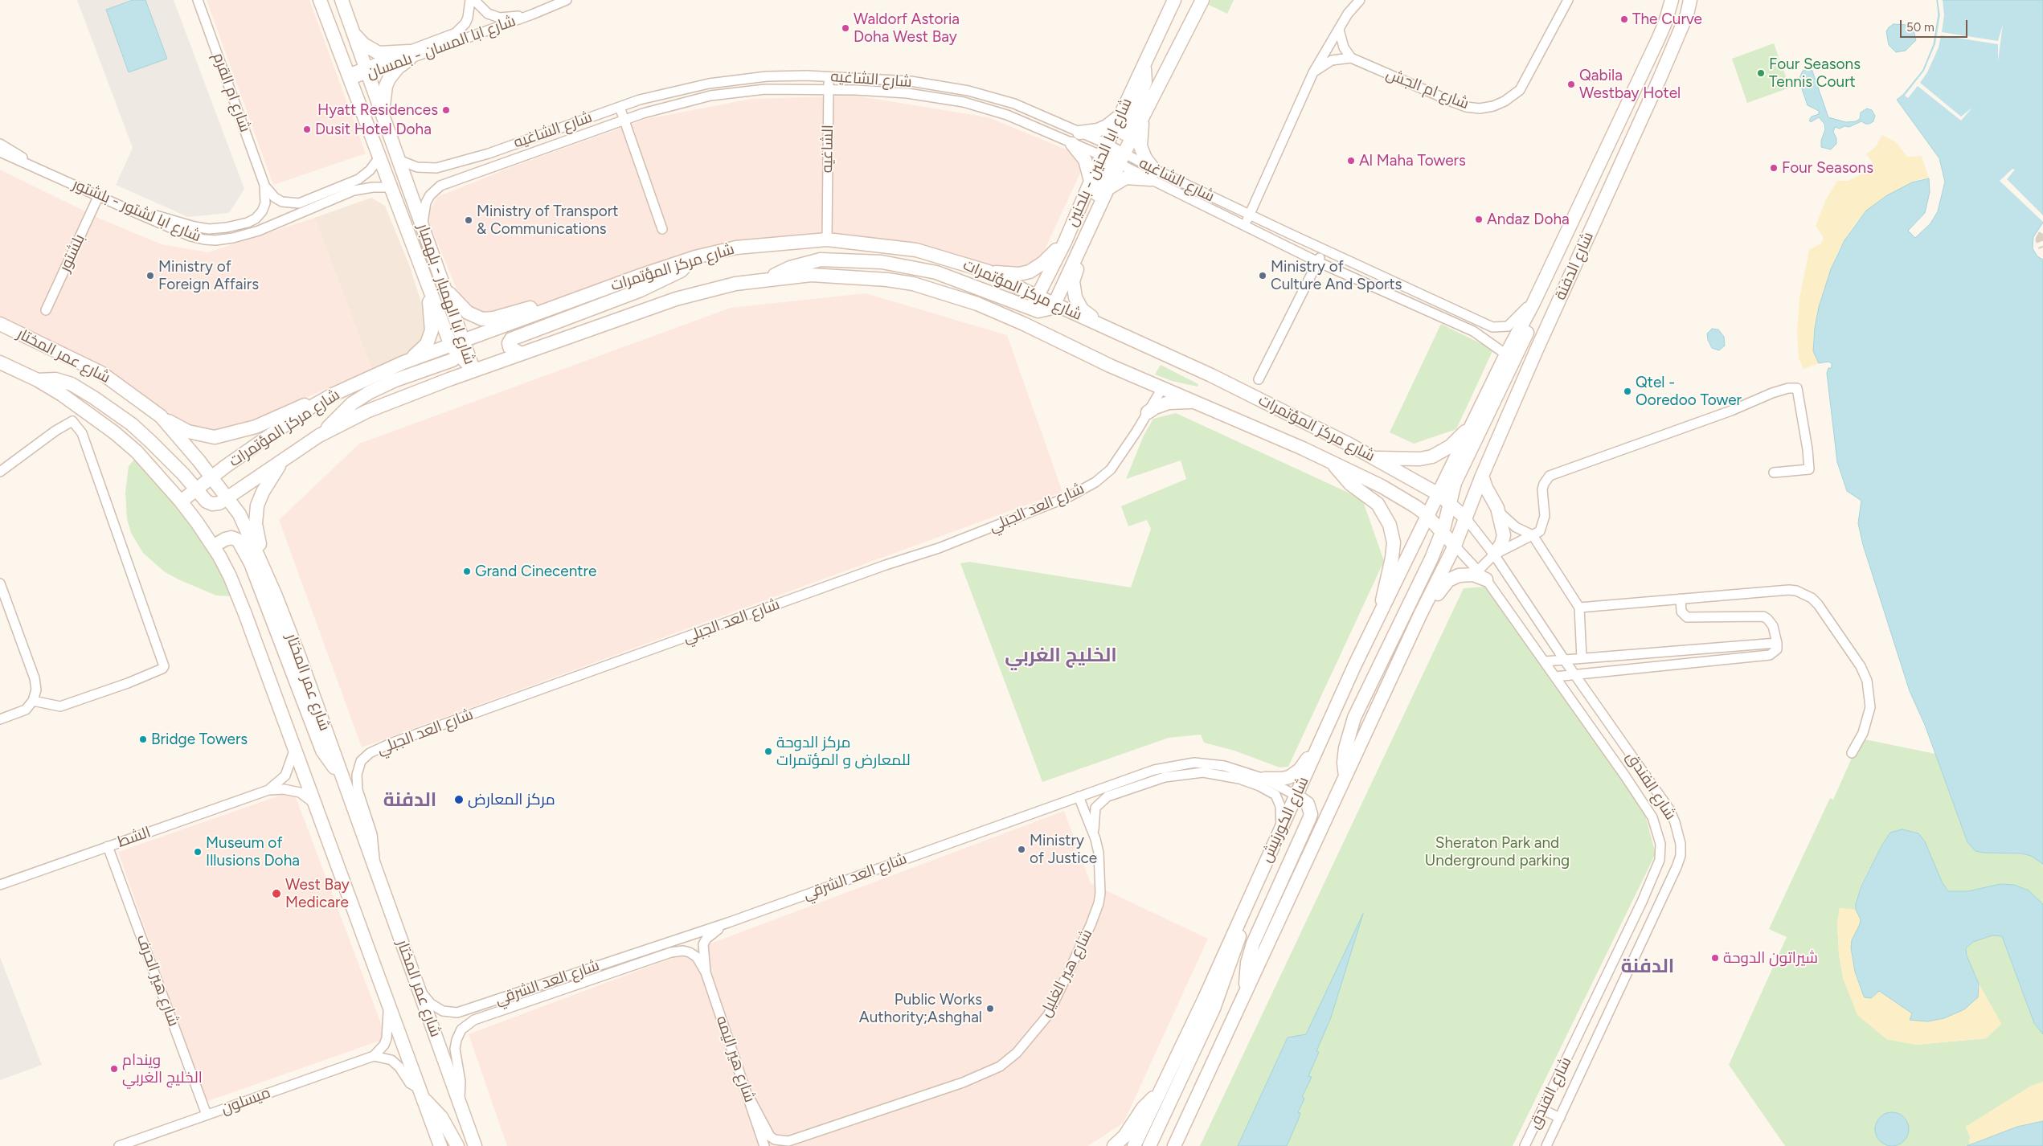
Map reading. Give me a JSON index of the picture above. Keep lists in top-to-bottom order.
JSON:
{
  "streets": {
    "main road": [
      "شارع ابا الحنين - بلحنين",
      "شارع الدفنة",
      "شارع مركز المؤتمرات",
      "شارع ابا الهمبار - بلهمبار",
      "شارع عمر المختار",
      "شارع الكورنيش"
    ],
    "street": [
      "شارع ابا المسان - بلمسان",
      "شارع الشاغيه",
      "شارع ام الجش",
      "شارع ام القرم",
      "الشاغيه",
      "شارع ابا لشتور - بلشتور",
      "بلشتور",
      "شارع العد الجبلي",
      "شارع الفندق",
      "الشط",
      "شارع العد الشرقي",
      "شارع هير الغليل",
      "شارع هير الحرف",
      "شارع هير اليمه",
      "ميسلون"
    ]
  },
  "crossings": [
    ["شارع ابا المسان - بلمسان", "شارع ابا الهمبار - بلهمبار"],
    ["شارع الشاغيه", "الشاغيه"],
    ["شارع الشاغيه", "شارع ابا الحنين - بلحنين"],
    ["شارع الشاغيه", "شارع الدفنة"],
    ["شارع الشاغيه", "شارع ابا الهمبار - بلهمبار"],
    ["شارع ام القرم", "شارع ابا لشتور - بلشتور"],
    ["شارع ام القرم", "شارع ابا الهمبار - بلهمبار"],
    ["الشاغيه", "شارع مركز المؤتمرات"],
    ["شارع ابا الحنين - بلحنين", "شارع مركز المؤتمرات"],
    ["شارع ابا لشتور - بلشتور", "بلشتور"],
    ["شارع ابا لشتور - بلشتور", "شارع ابا الهمبار - بلهمبار"],
    ["شارع الدفنة", "شارع مركز المؤتمرات"],
    ["شارع الدفنة", "شارع الفندق"],
    ["شارع الدفنة", "شارع الكورنيش"],
    ["شارع مركز المؤتمرات", "شارع ابا الهمبار - بلهمبار"],
    ["شارع مركز المؤتمرات", "شارع عمر المختار"],
    ["شارع مركز المؤتمرات", "شارع العد الجبلي"],
    ["شارع مركز المؤتمرات", "شارع الفندق"],
    ["شارع مركز المؤتمرات", "شارع الكورنيش"],
    ["شارع عمر المختار", "شارع العد الجبلي"],
    ["شارع عمر المختار", "شارع العد الشرقي"],
    ["شارع الكورنيش", "شارع العد الشرقي"],
    ["الشط", "شارع هير الحرف"],
    ["شارع العد الشرقي", "شارع هير الغليل"],
    ["شارع العد الشرقي", "شارع هير اليمه"],
    ["شارع هير الغليل", "شارع هير اليمه"],
    ["شارع هير الحرف", "ميسلون"]
  ],
  "districts": ["الخليج الغربي", "الدفنة", "الدفنة"],
  "parks": ["Sheraton Park and Underground parking"],
  "places": [
    "The Curve",
    "Waldorf Astoria Doha West Bay",
    "Four Seasons Tennis Court",
    "Qabila Westbay Hotel",
    "Hyatt Residences",
    "Dusit Hotel Doha",
    "Al Maha Towers",
    "Four Seasons",
    "Andaz Doha",
    "Ministry of Transport & Communications",
    "Ministry of Foreign Affairs",
    "Ministry of Culture And Sports",
    "Qtel - Ooredoo Tower",
    "Grand Cinecentre",
    "Bridge Towers",
    "مركز الدوحة للمعارض و المؤتمرات",
    "مركز المعارض",
    "Ministry of Justice",
    "Museum of Illusions Doha",
    "West Bay Medicare",
    "شيراتون الدوحة",
    "Public Works Authority;Ashghal",
    "ويندام الخليج الغربي"
  ],
  "scale_bar": "50 m"
}
